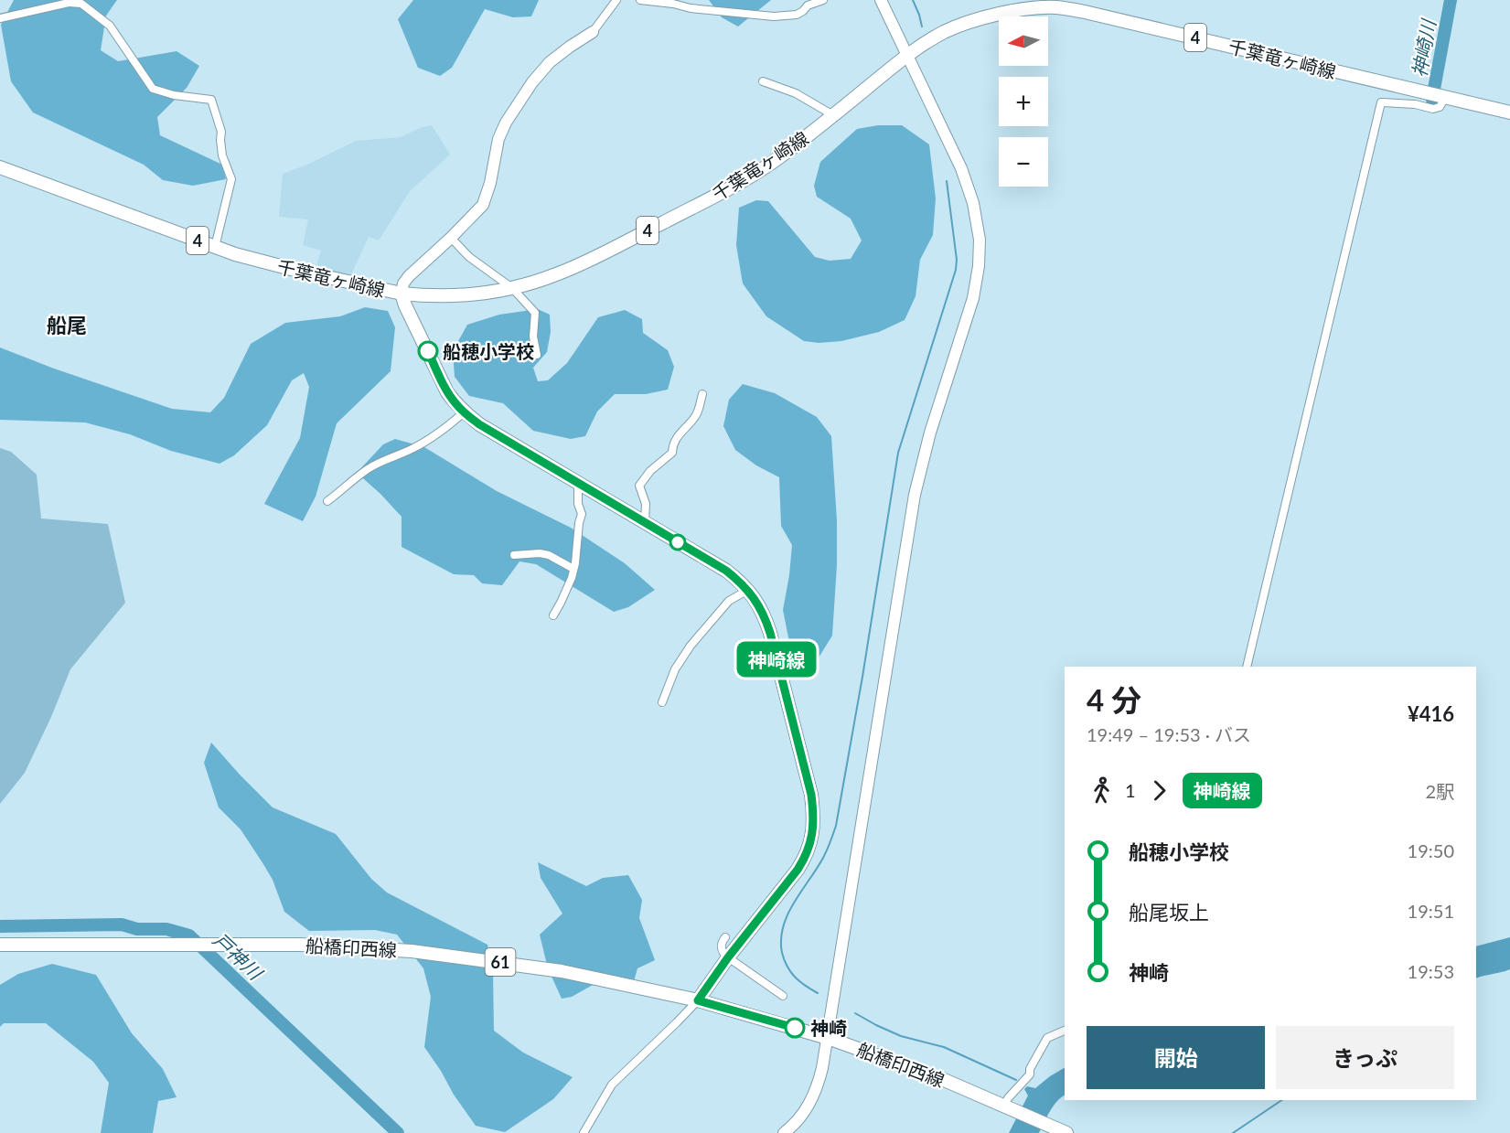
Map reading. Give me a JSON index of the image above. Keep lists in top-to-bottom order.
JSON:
{
  "streets": {
    "main road": [
      "4",
      "千葉竜ヶ崎線",
      "船橋印西線",
      "61"
    ]
  },
  "districts": ["船尾"],
  "water": ["神崎川", "戸神川"],
  "places": ["船穂小学校", "神崎"],
  "lines": ["bus line 神崎線"],
  "north": "left",
  "page": {
    "on_map": "神崎線",
    "map_buttons": ["+", "−"],
    "heading": ["4 分", "19:49 – 19:53 · バス", "¥416"],
    "legs": ["1", "神崎線", "2駅"],
    "list": [
      {
        "name": "船穂小学校",
        "value": "19:50"
      },
      {
        "name": "船尾坂上",
        "value": "19:51"
      },
      {
        "name": "神崎",
        "value": "19:53"
      }
    ],
    "buttons": ["開始", "きっぷ"]
  }
}
